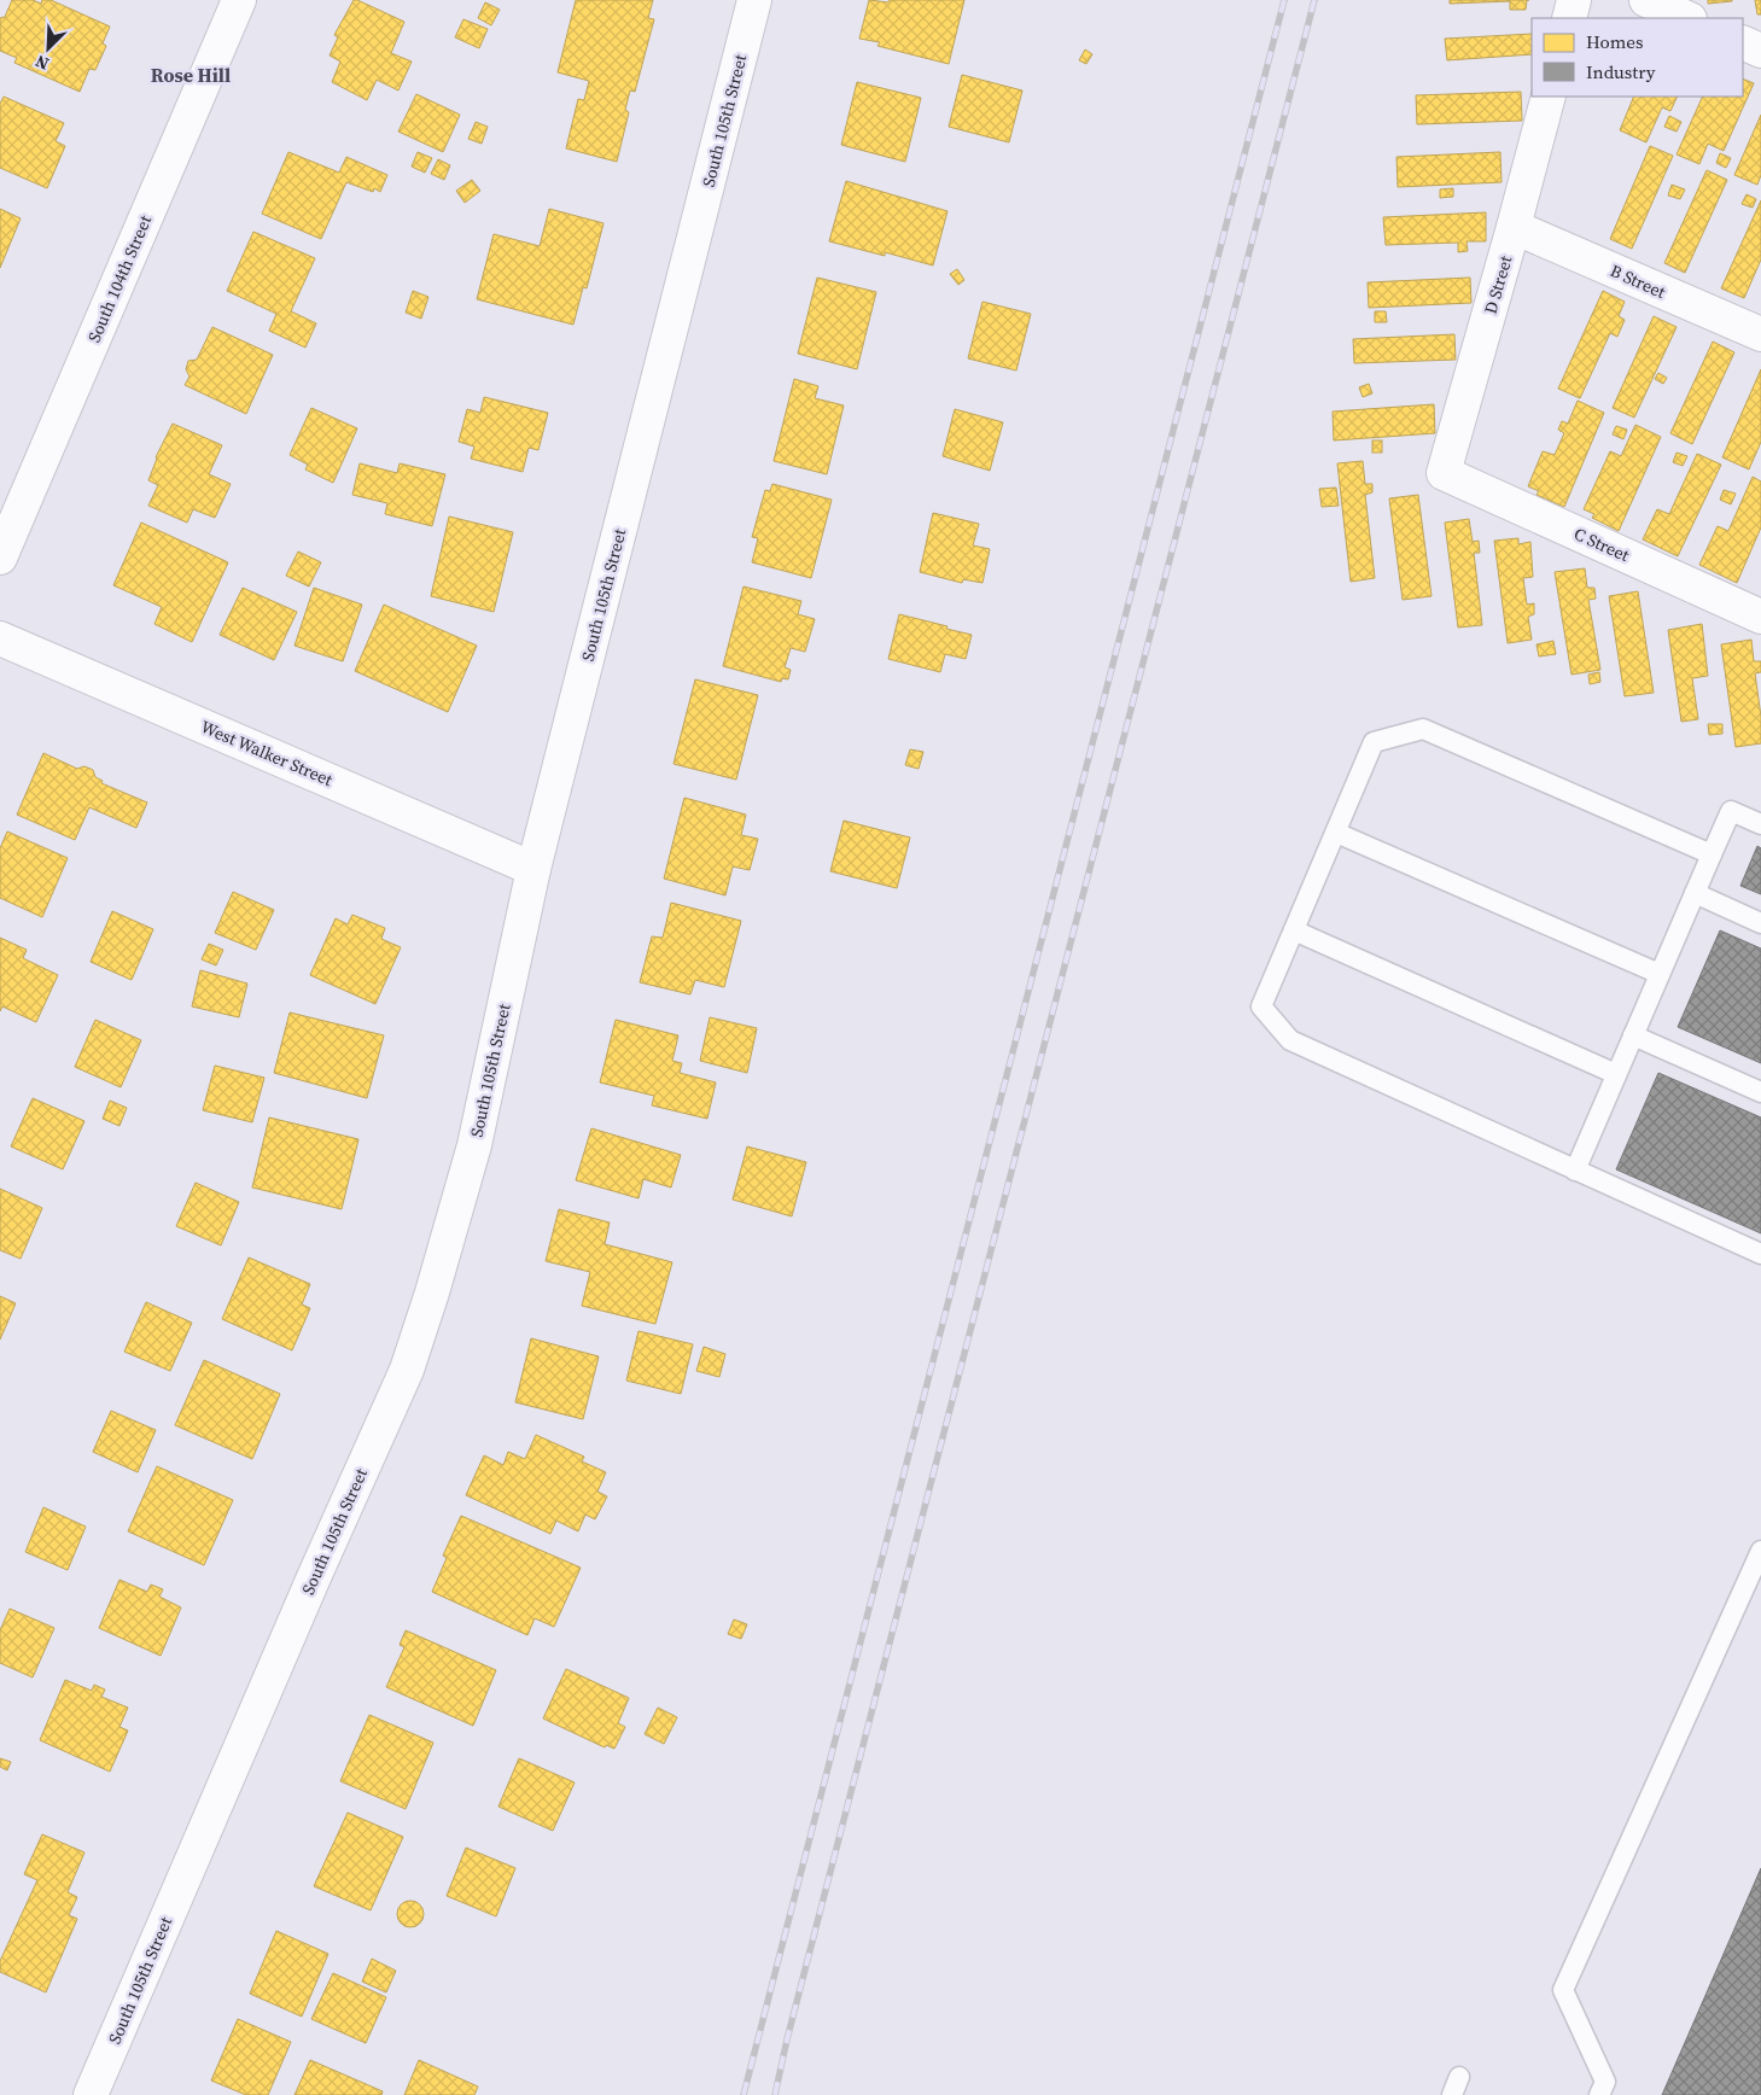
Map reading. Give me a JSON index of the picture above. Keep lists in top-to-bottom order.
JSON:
{
  "streets": {
    "street": [
      "South 105th Street",
      "South 104th Street",
      "B Street",
      "D Street",
      "C Street",
      "West Walker Street"
    ]
  },
  "crossings": [
    ["South 105th Street", "West Walker Street"],
    ["B Street", "D Street"],
    ["D Street", "C Street"]
  ],
  "districts": ["Rose Hill"],
  "legend": ["Homes", "Industry"],
  "north": "bottom left"
}
